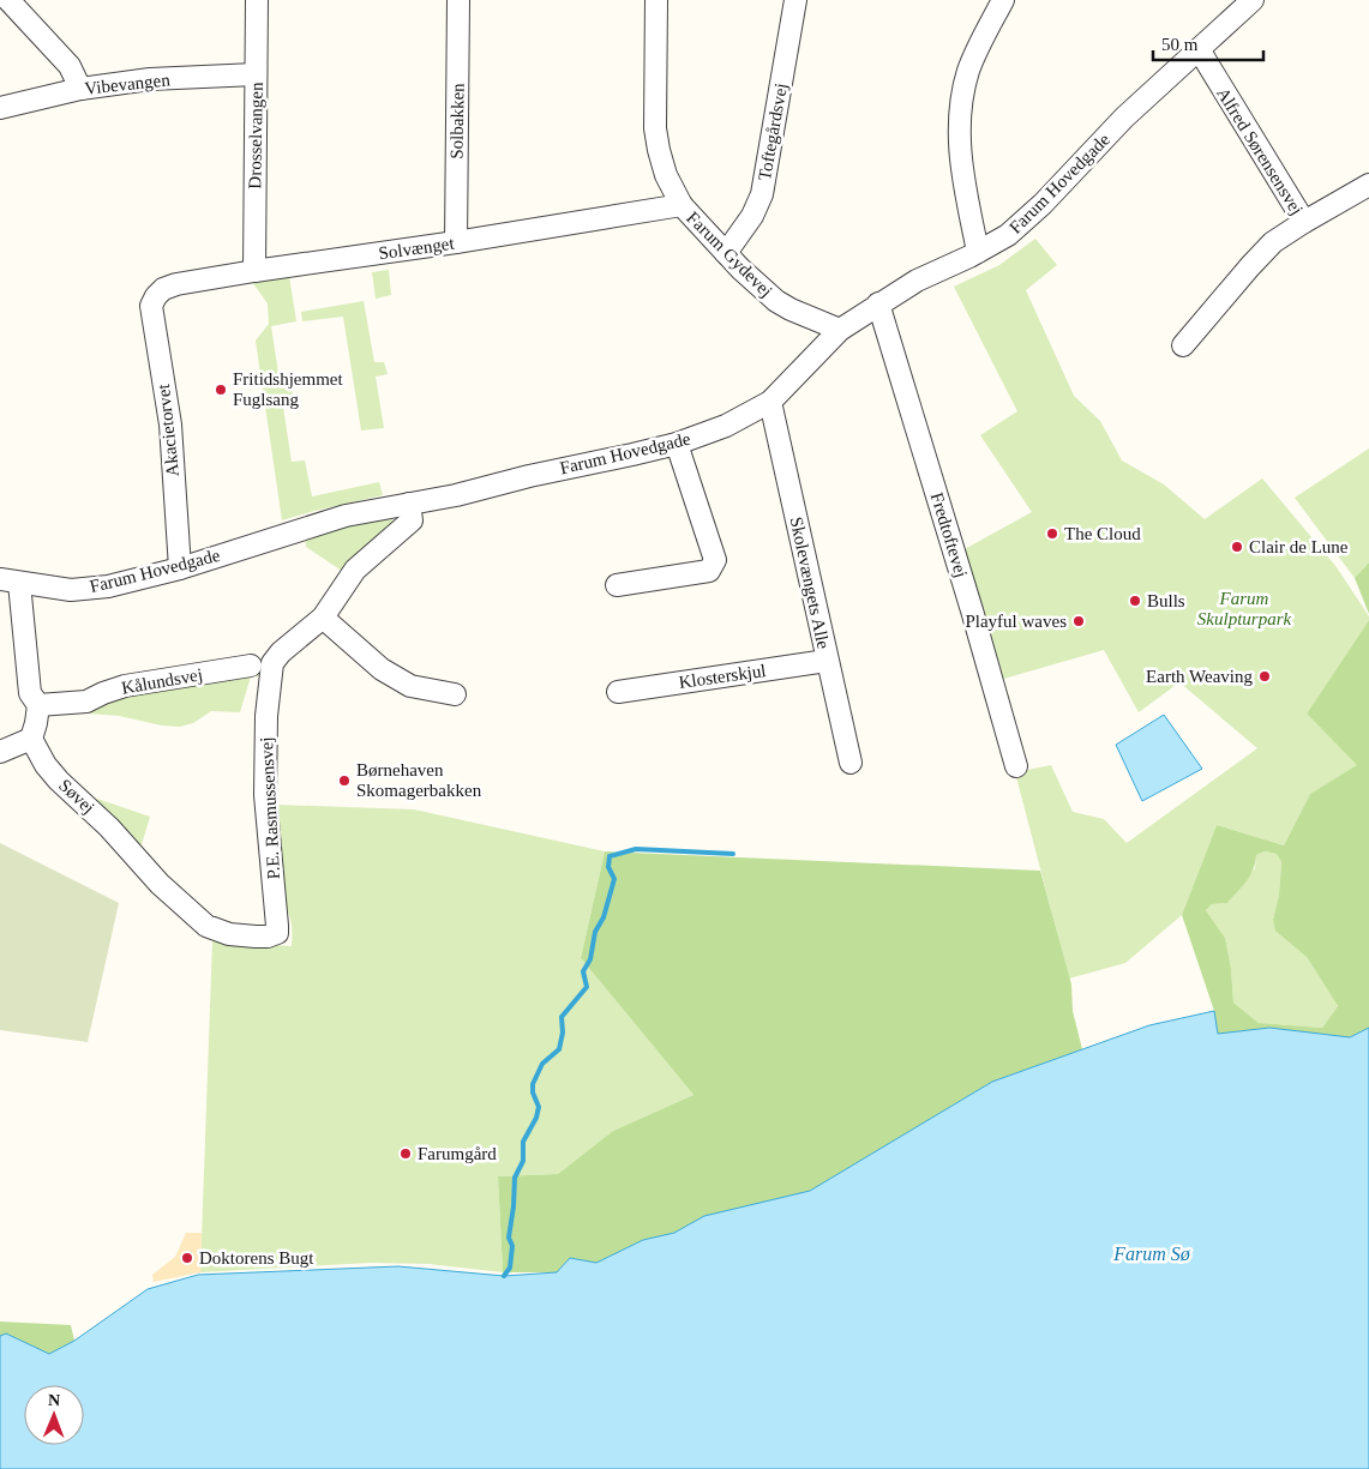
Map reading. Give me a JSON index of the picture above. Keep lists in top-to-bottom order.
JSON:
{
  "streets": {
    "street": [
      "Vibevangen",
      "Solbakken",
      "Toftegårdsvej",
      "Drosselvangen",
      "Alfred Sørensensvej",
      "Farum Hovedgade",
      "Solvænget",
      "Farum Gydevej",
      "Akacietorvet",
      "Fredtoftevej",
      "Skolevængets Alle",
      "Klosterskjul",
      "Kålundsvej",
      "Søvej",
      "P.E. Rasmussensvej"
    ]
  },
  "crossings": [
    ["Vibevangen", "Drosselvangen"],
    ["Solbakken", "Solvænget"],
    ["Toftegårdsvej", "Farum Gydevej"],
    ["Drosselvangen", "Solvænget"],
    ["Alfred Sørensensvej", "Farum Hovedgade"],
    ["Farum Hovedgade", "Farum Gydevej"],
    ["Farum Hovedgade", "Akacietorvet"],
    ["Farum Hovedgade", "Fredtoftevej"],
    ["Farum Hovedgade", "Skolevængets Alle"],
    ["Solvænget", "Farum Gydevej"],
    ["Solvænget", "Akacietorvet"],
    ["Skolevængets Alle", "Klosterskjul"],
    ["Søvej", "P.E. Rasmussensvej"]
  ],
  "water": ["Farum Sø"],
  "parks": ["Farum Skulpturpark"],
  "places": [
    "Fritidshjemmet Fuglsang",
    "The Cloud",
    "Clair de Lune",
    "Bulls",
    "Playful waves",
    "Earth Weaving",
    "Børnehaven Skomagerbakken",
    "Farumgård",
    "Doktorens Bugt"
  ],
  "scale_bar": "50 m",
  "north": "top"
}
